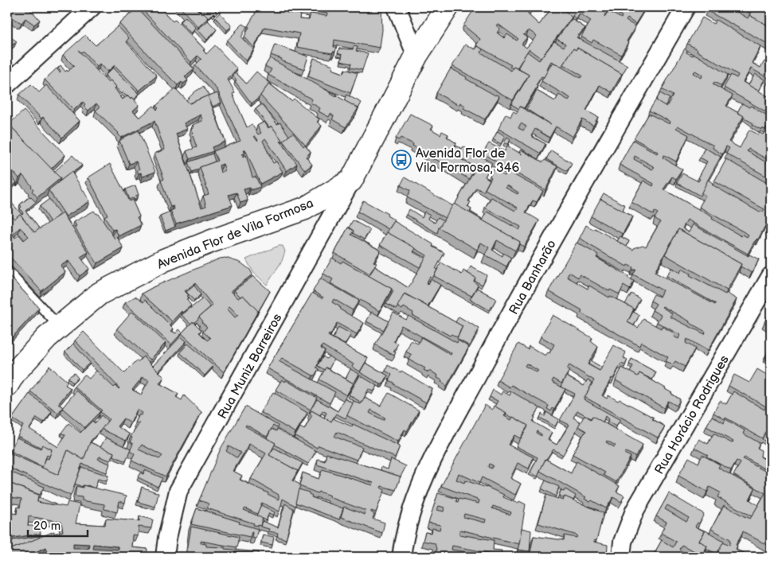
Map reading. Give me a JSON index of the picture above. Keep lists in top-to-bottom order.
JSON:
{
  "streets": {
    "street": [
      "Avenida Flor de Vila Formosa",
      "Rua Banharão",
      "Rua Muniz Barreiros",
      "Rua Horácio Rodrigues"
    ]
  },
  "crossings": [
    ["Avenida Flor de Vila Formosa", "Rua Muniz Barreiros"]
  ],
  "places": {
    "bus stop": ["Avenida Flor de Vila Formosa, 346"]
  },
  "scale_bar": "20 m"
}
